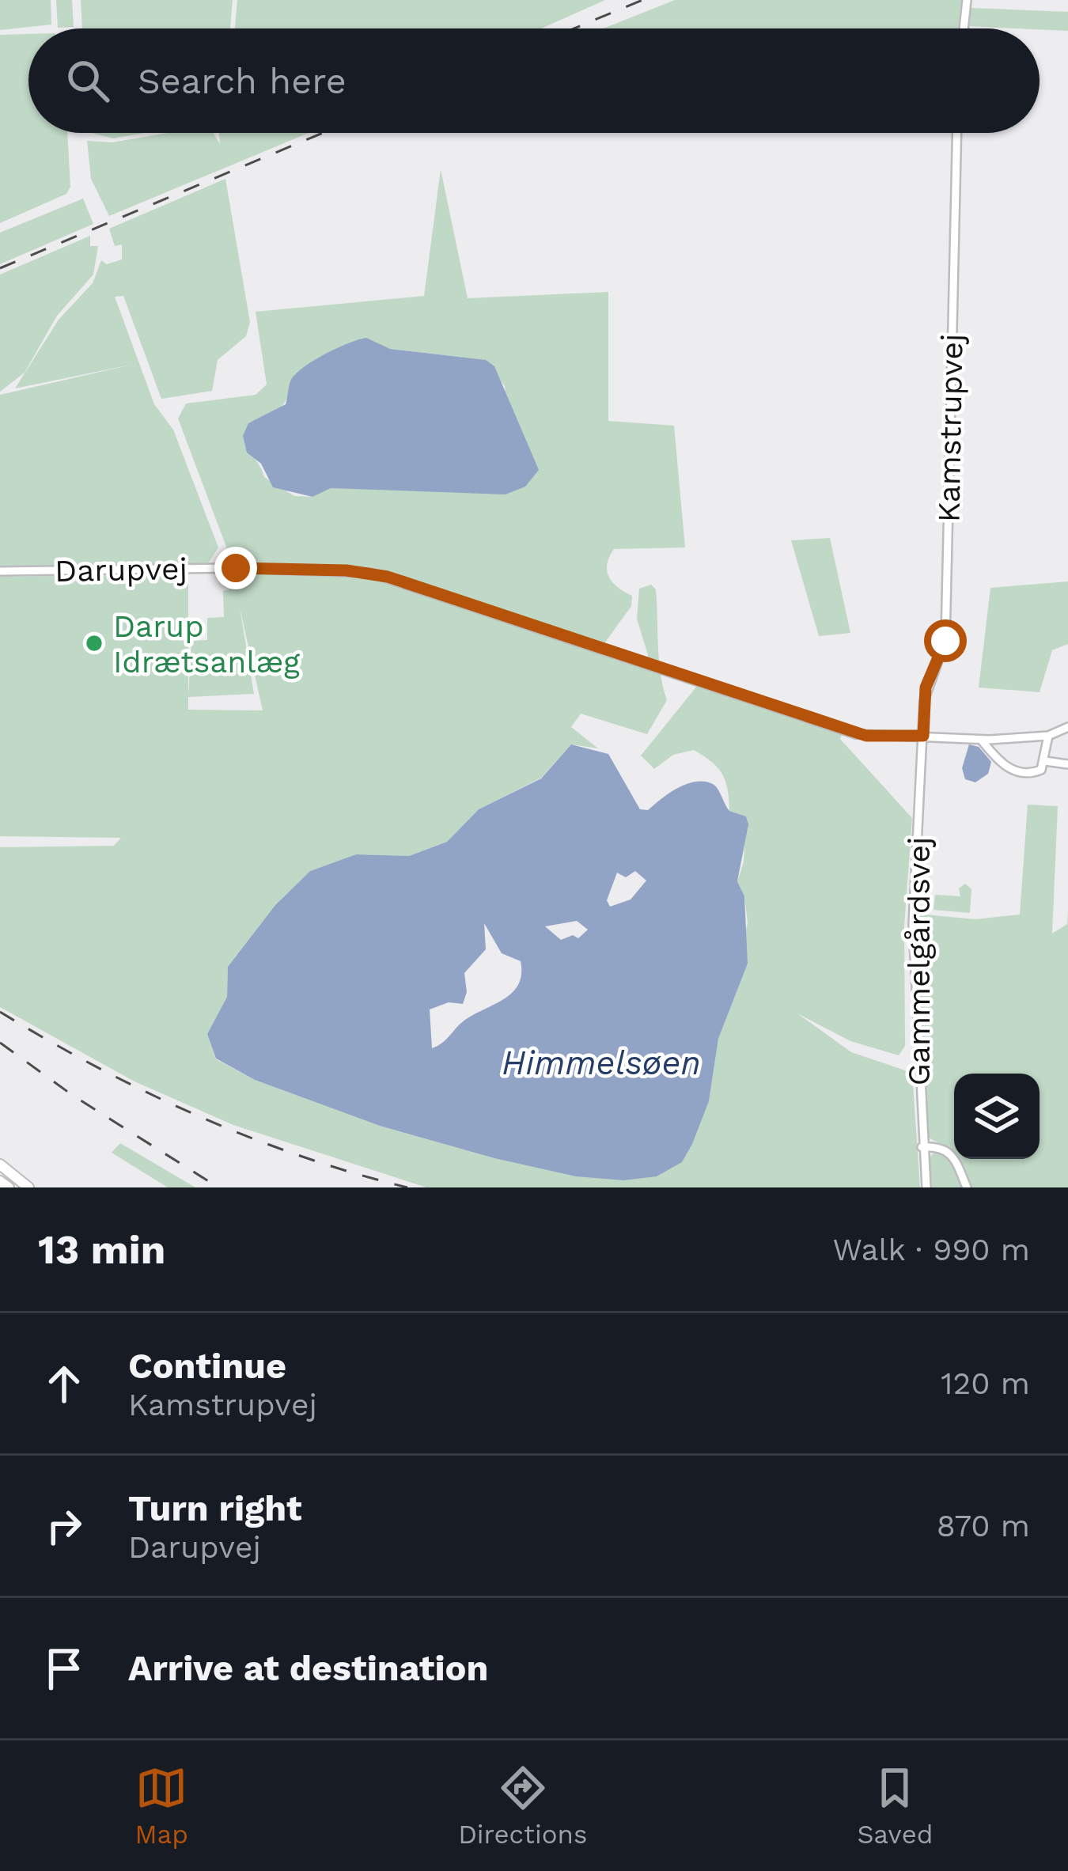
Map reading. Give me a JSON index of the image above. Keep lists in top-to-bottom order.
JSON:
{
  "streets": {
    "street": ["Kamstrupvej", "Darupvej", "Gammelgårdsvej"]
  },
  "crossings": [
    ["Kamstrupvej", "Darupvej"],
    ["Kamstrupvej", "Gammelgårdsvej"],
    ["Darupvej", "Gammelgårdsvej"]
  ],
  "water": ["Himmelsøen"],
  "places": ["Darup Idrætsanlæg"],
  "page": {
    "search": "Search here",
    "heading": ["13 min", "Walk · 990 m"],
    "list": [
      ["Continue", "Kamstrupvej", "120 m"],
      ["Turn right", "Darupvej", "870 m"],
      "Arrive at destination"
    ],
    "nav": ["Map", "Directions", "Saved"]
  }
}
